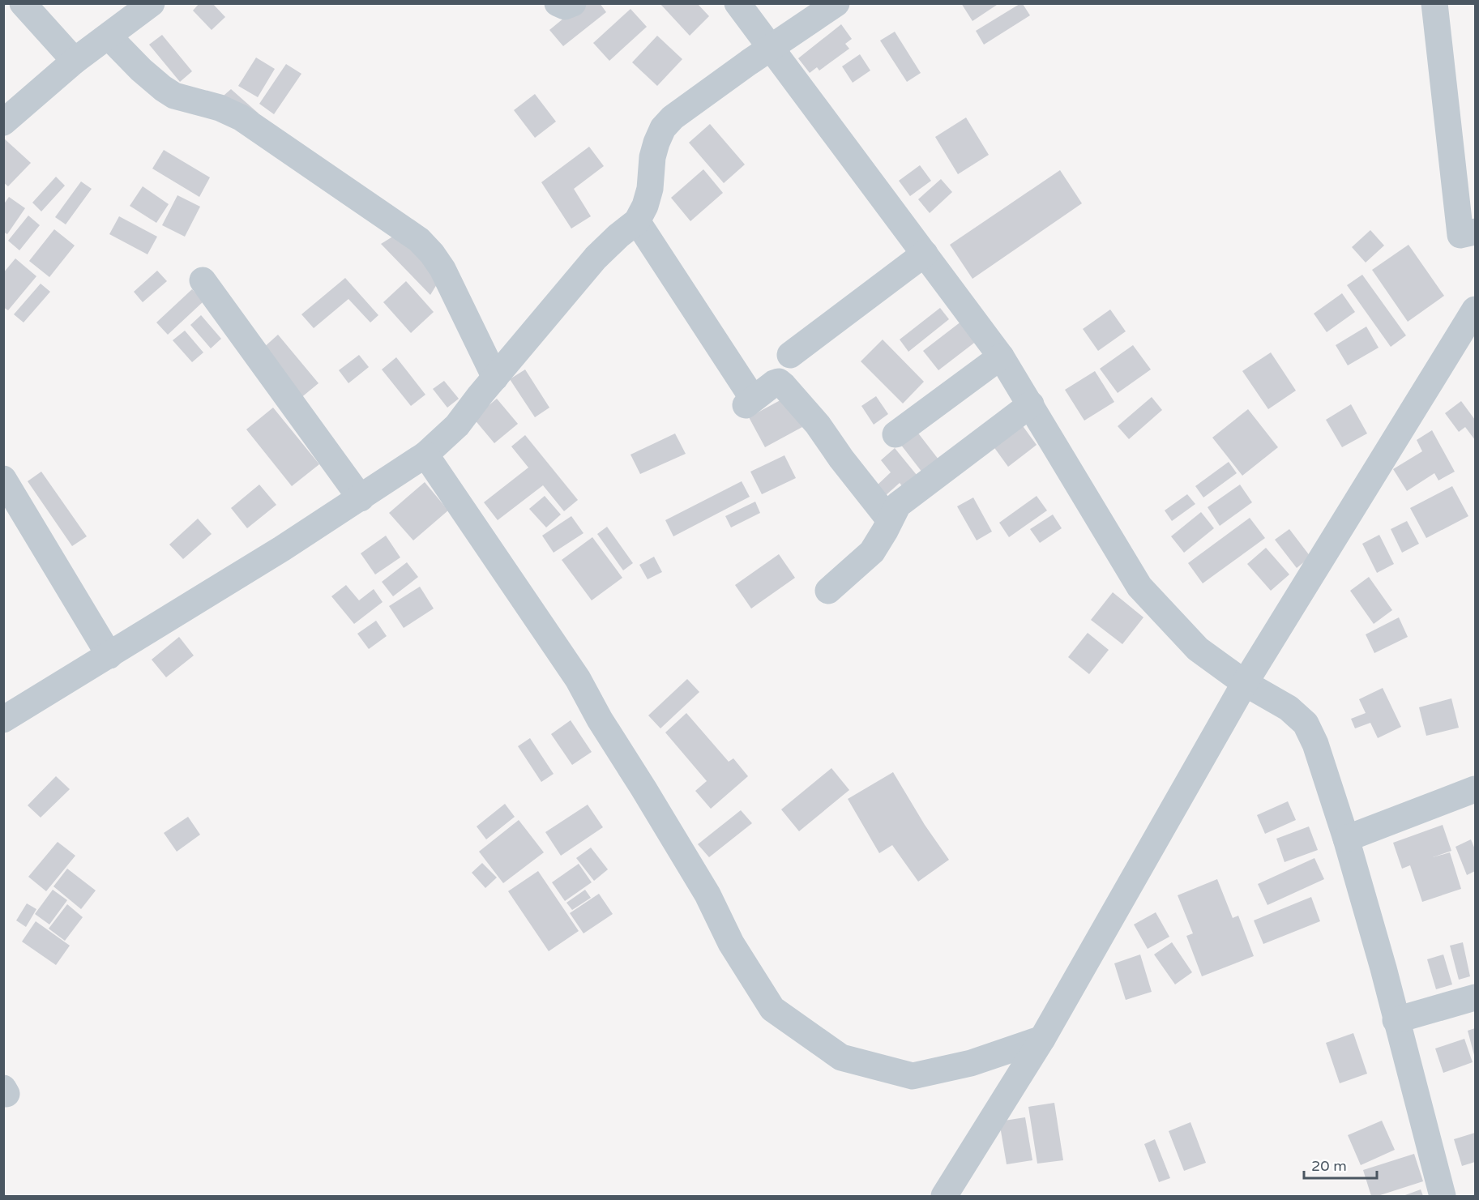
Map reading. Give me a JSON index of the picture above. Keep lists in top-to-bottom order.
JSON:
{
  "scale_bar": "20 m"
}
